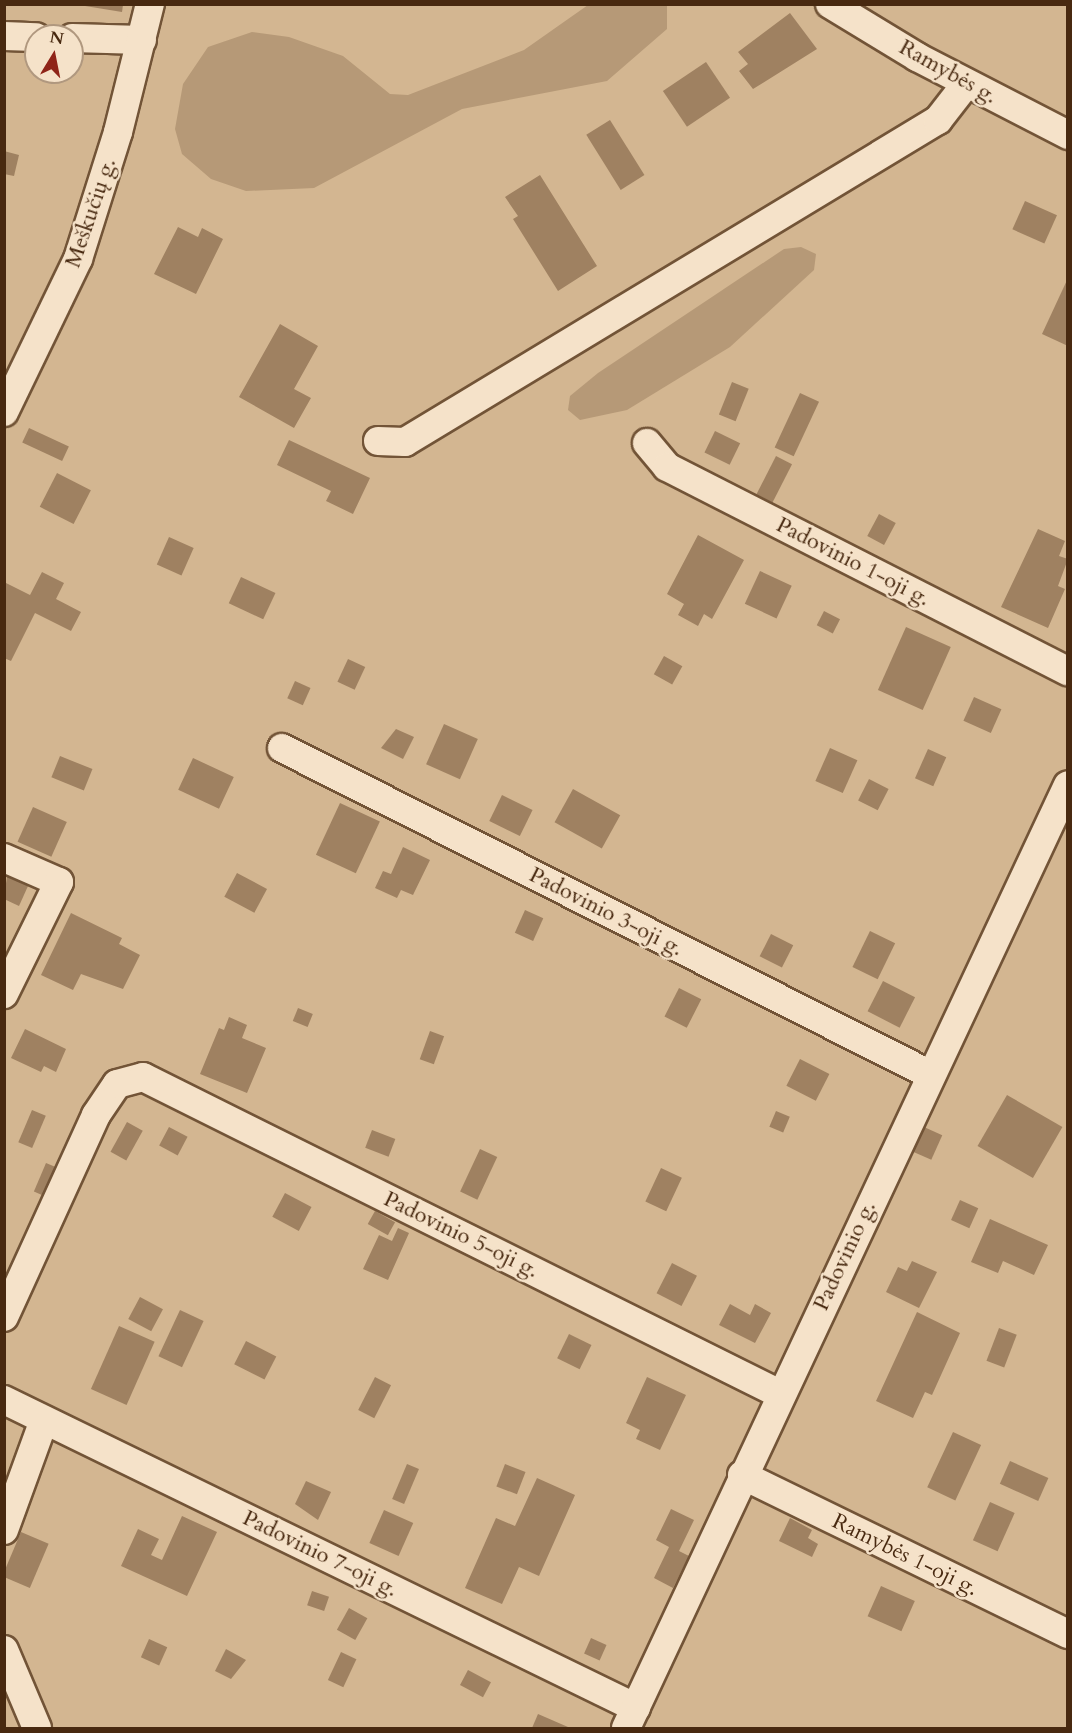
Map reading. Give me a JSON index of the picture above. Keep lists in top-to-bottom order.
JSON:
{
  "streets": {
    "street": [
      "Ramybės g.",
      "Meškučių g.",
      "Padovinio 1-oji g.",
      "Padovinio 3-oji g.",
      "Padovinio 5-oji g.",
      "Padovinio g.",
      "Padovinio 7-oji g.",
      "Ramybės 1-oji g."
    ]
  },
  "crossings": [
    ["Padovinio 3-oji g.", "Padovinio g."],
    ["Padovinio 5-oji g.", "Padovinio g."],
    ["Padovinio g.", "Padovinio 7-oji g."],
    ["Padovinio g.", "Ramybės 1-oji g."]
  ],
  "north": "top"
}
